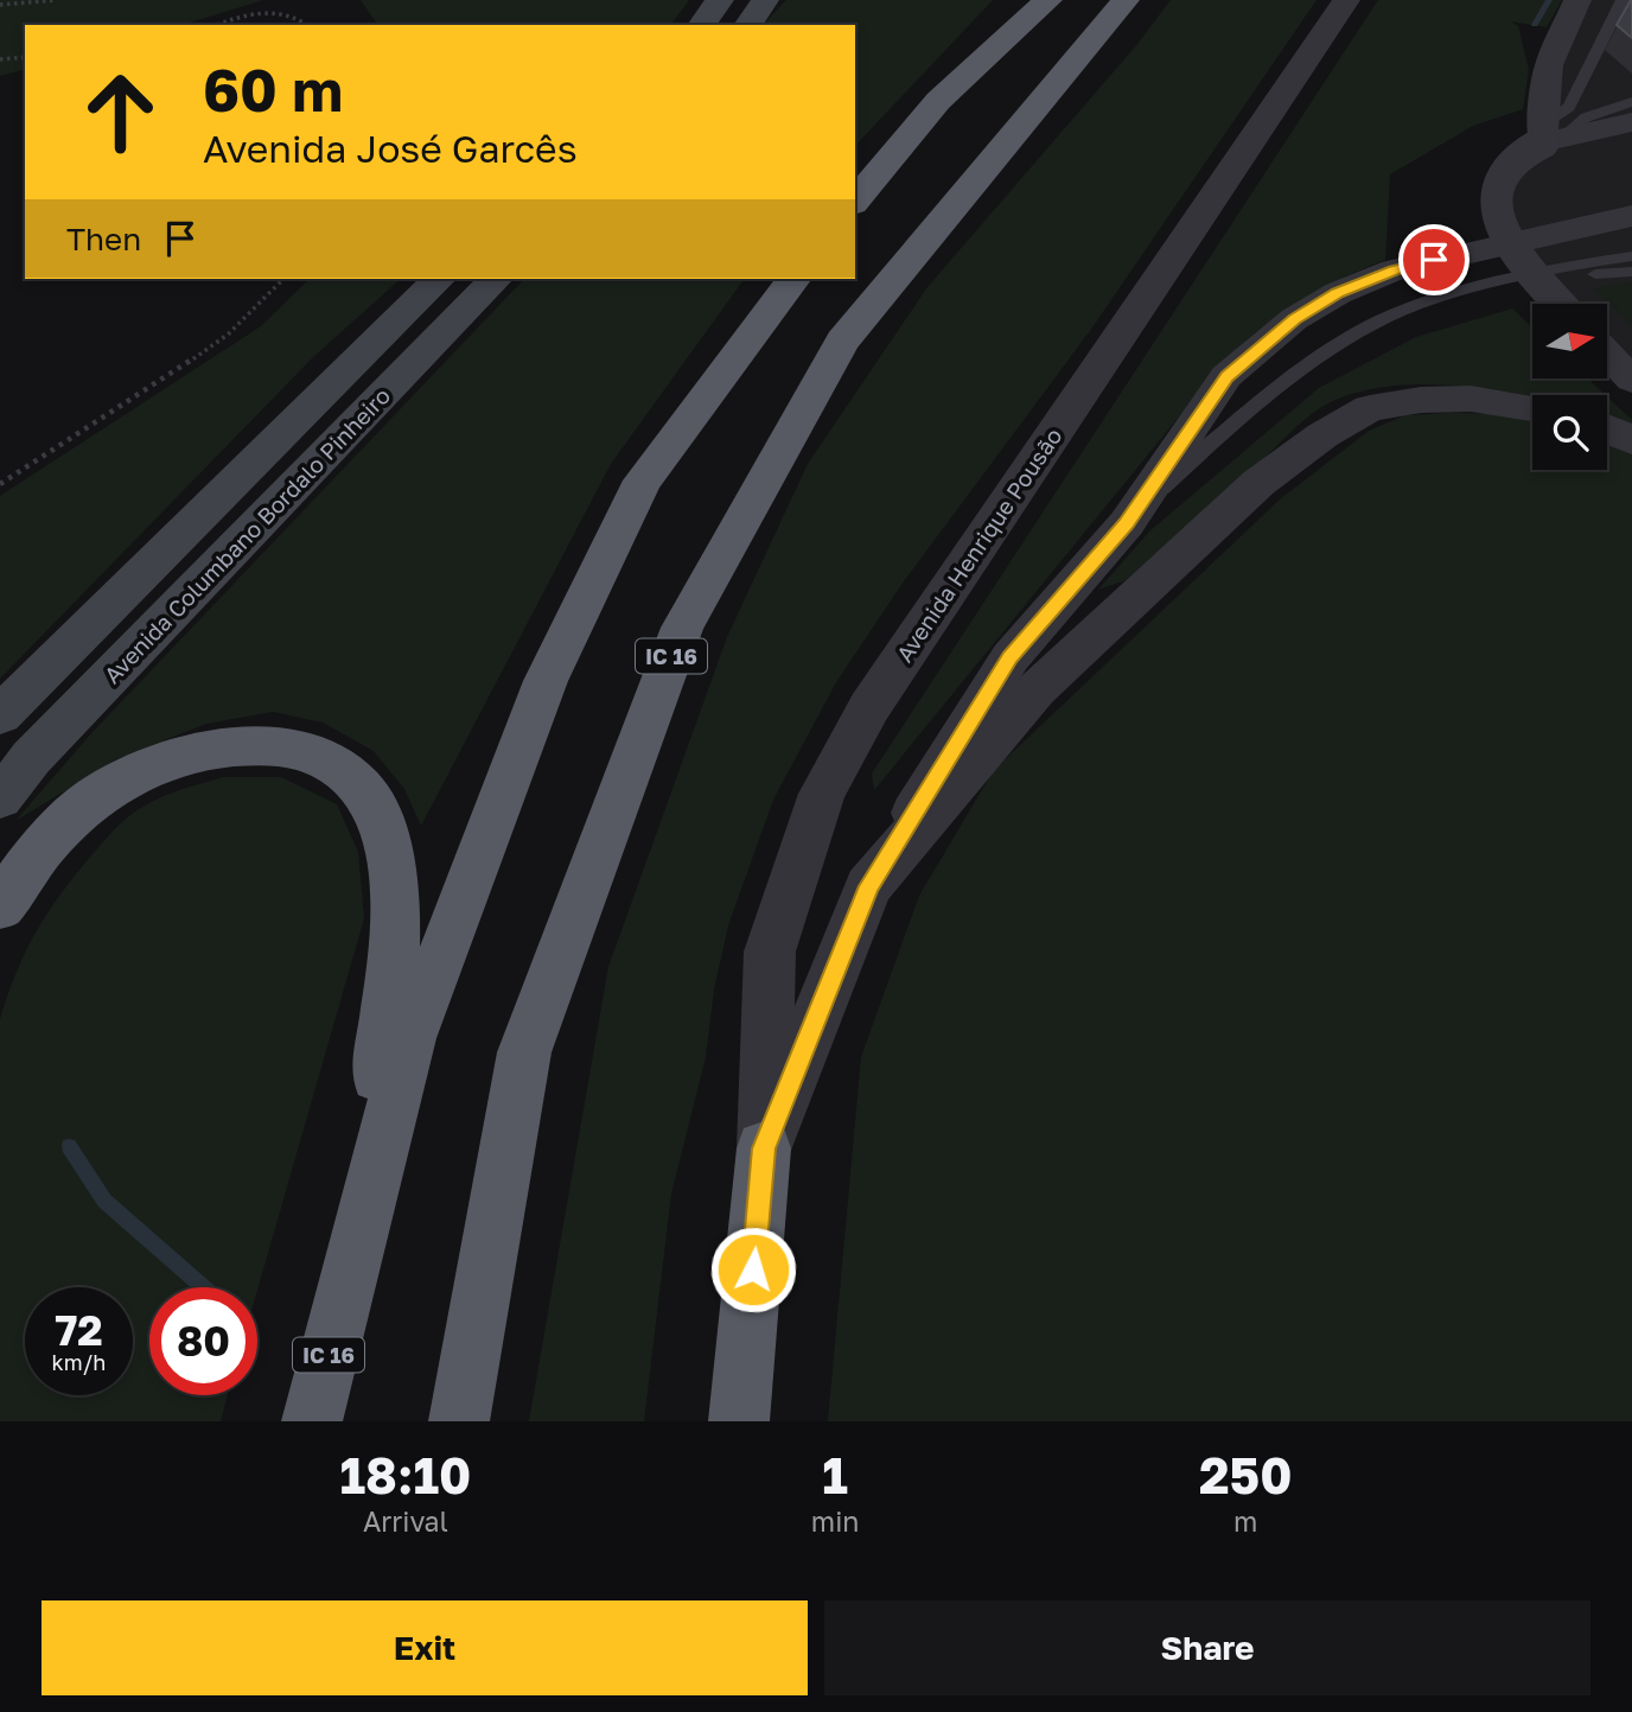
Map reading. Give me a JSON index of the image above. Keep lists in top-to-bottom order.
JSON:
{
  "streets": {
    "highway": ["IC 16"],
    "main road": ["Avenida Columbano Bordalo Pinheiro"],
    "street": ["Avenida Henrique Pousão"]
  },
  "north": "right",
  "page": {
    "turn": ["60 m", "Avenida José Garcês"],
    "then": "Then",
    "speed": "72 km/h",
    "limit": "80",
    "eta": [
      "18:10",
      "Arrival",
      "1",
      "min",
      "250",
      "m"
    ],
    "buttons": ["Exit", "Share"]
  }
}
